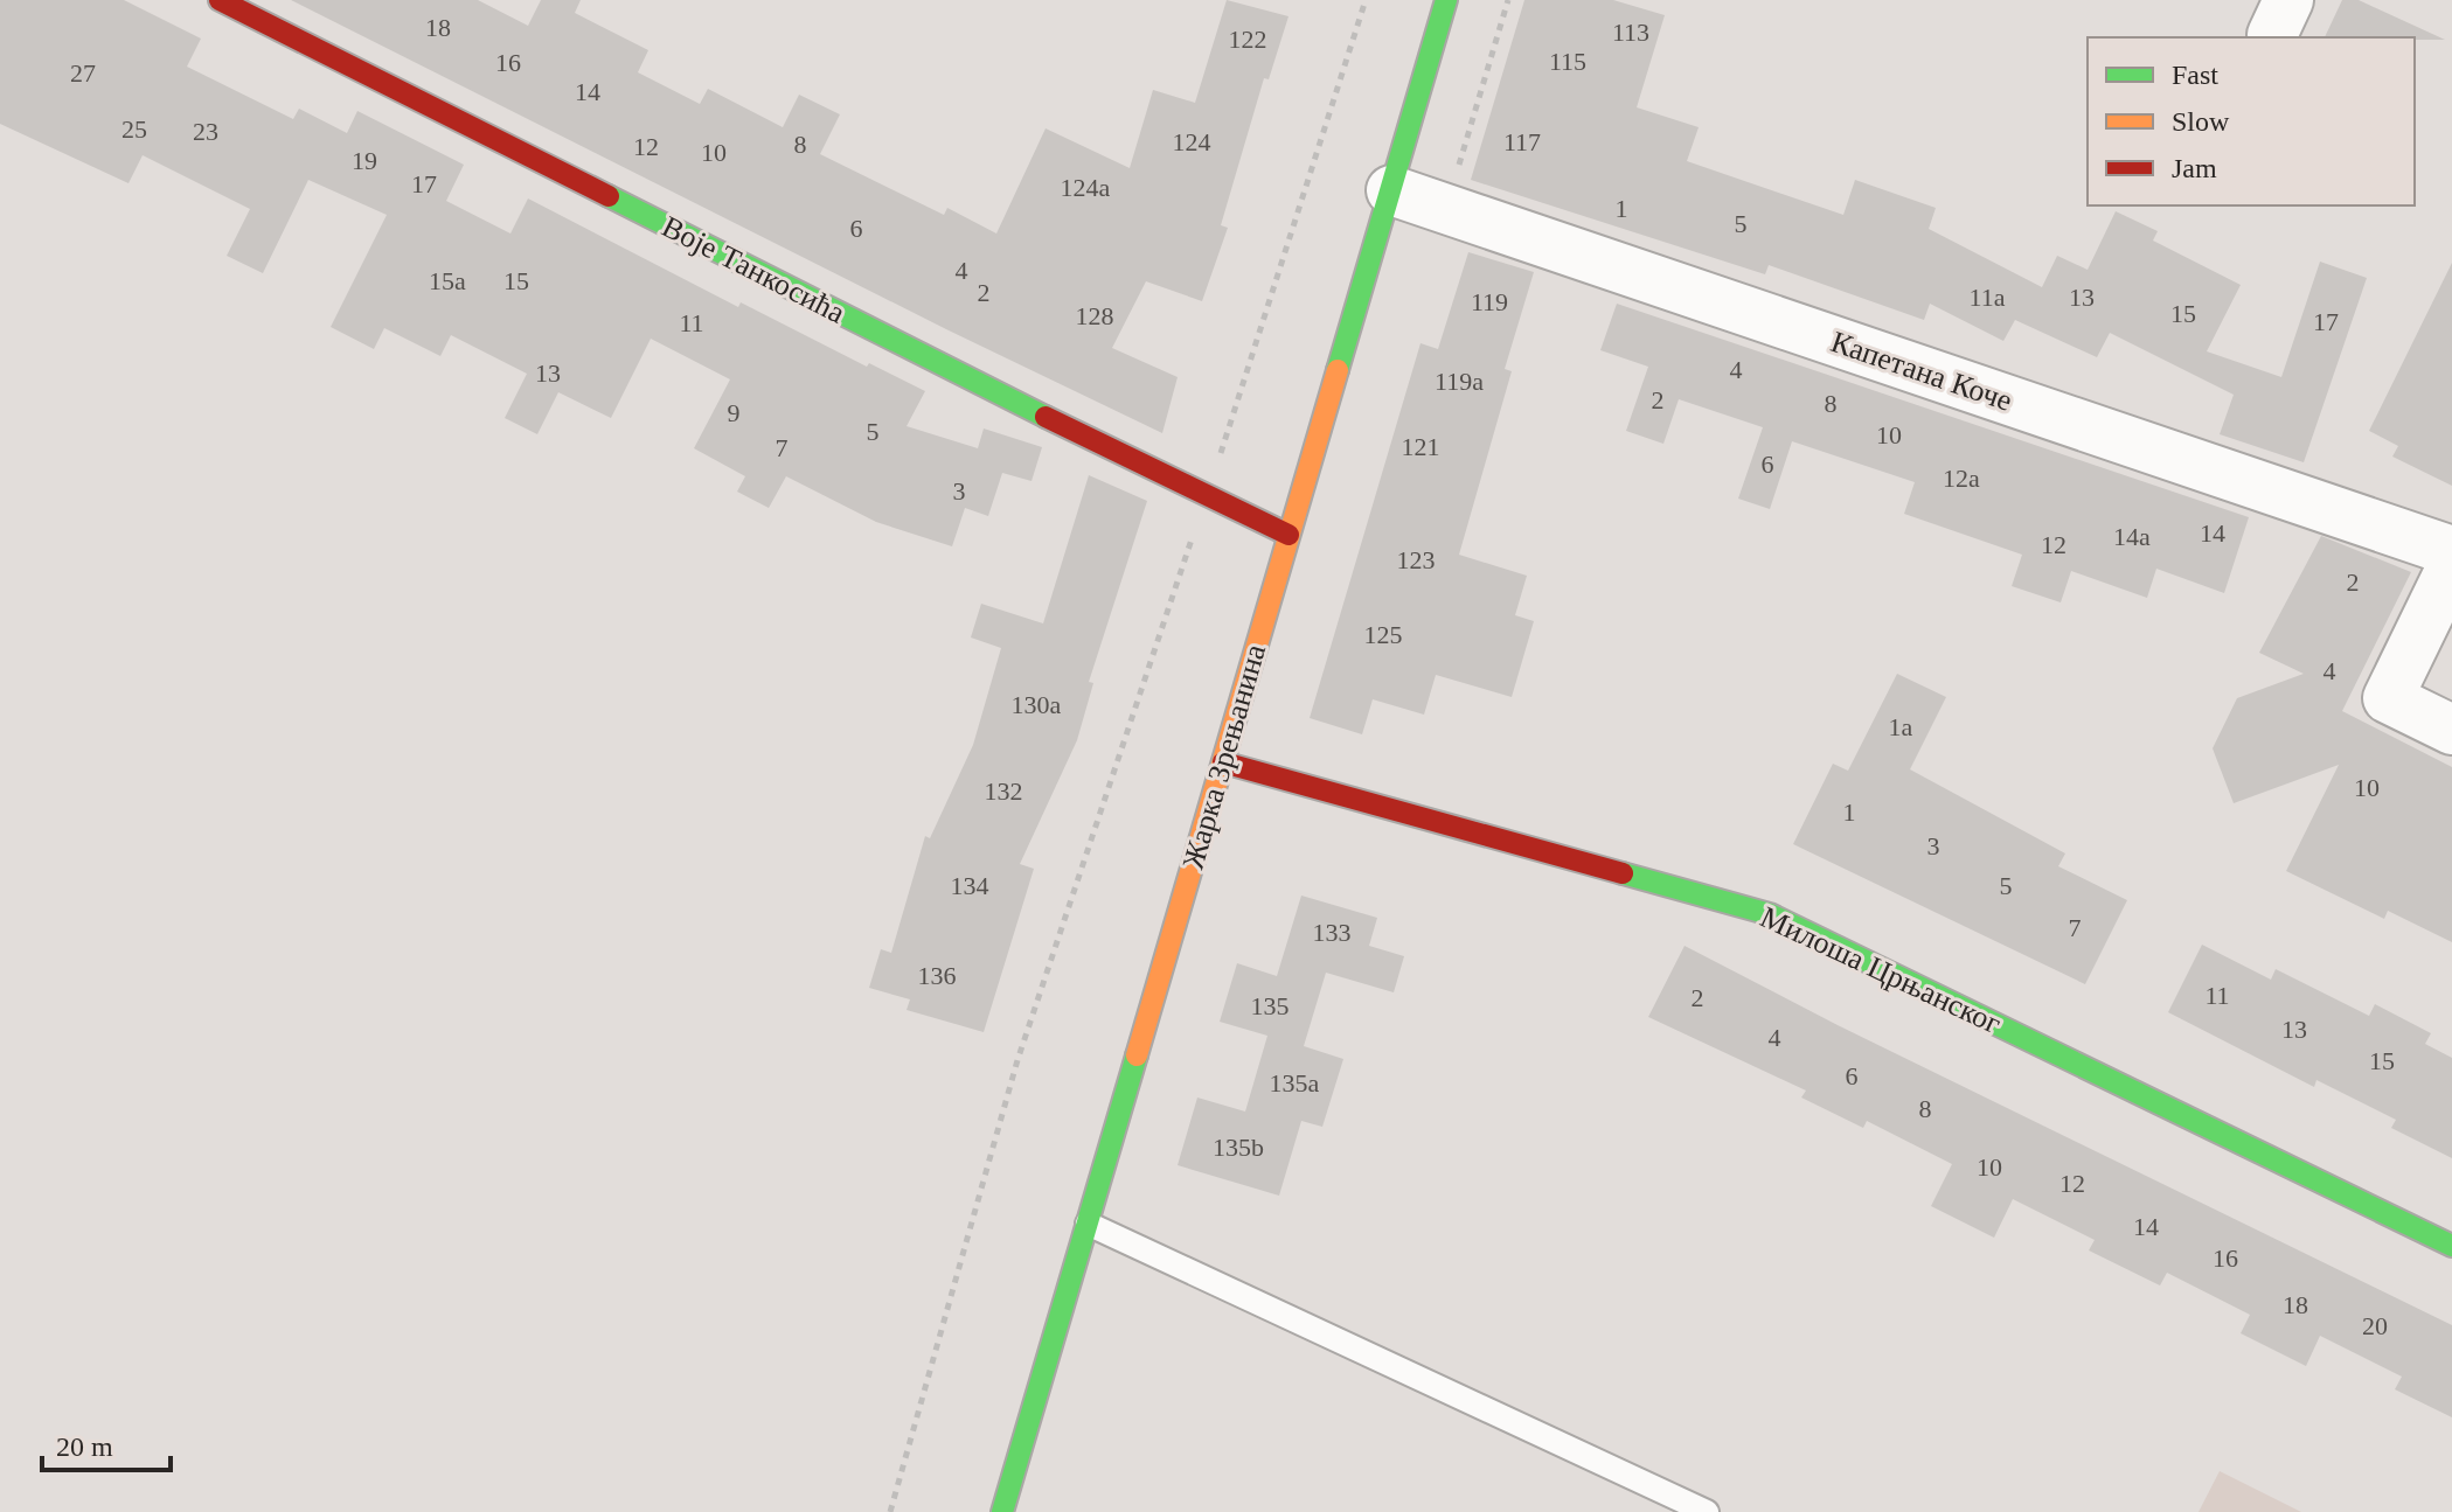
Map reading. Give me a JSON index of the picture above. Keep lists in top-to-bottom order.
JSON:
{
  "streets": {
    "street": [
      "Воје Танкосића",
      "Капетана Коче",
      "Жарка Зрењанина",
      "Милоша Црњанског"
    ]
  },
  "crossings": [
    ["Воје Танкосића", "Жарка Зрењанина"],
    ["Капетана Коче", "Жарка Зрењанина"],
    ["Жарка Зрењанина", "Милоша Црњанског"]
  ],
  "house_numbers": [
    "18",
    "113",
    "122",
    "115",
    "16",
    "27",
    "14",
    "25",
    "23",
    "124",
    "117",
    "8",
    "12",
    "10",
    "19",
    "17",
    "124a",
    "1",
    "5",
    "6",
    "4",
    "15a",
    "15",
    "2",
    "11a",
    "13",
    "119",
    "15",
    "128",
    "17",
    "11",
    "4",
    "13",
    "119а",
    "2",
    "8",
    "9",
    "5",
    "10",
    "121",
    "7",
    "6",
    "12a",
    "3",
    "14",
    "14a",
    "12",
    "123",
    "2",
    "125",
    "4",
    "130a",
    "1a",
    "10",
    "132",
    "1",
    "3",
    "134",
    "5",
    "7",
    "133",
    "136",
    "11",
    "2",
    "135",
    "13",
    "4",
    "15",
    "6",
    "135a",
    "8",
    "135b",
    "10",
    "12",
    "14",
    "16",
    "18",
    "20"
  ],
  "legend": ["Fast", "Slow", "Jam"],
  "scale_bar": "20 m"
}
